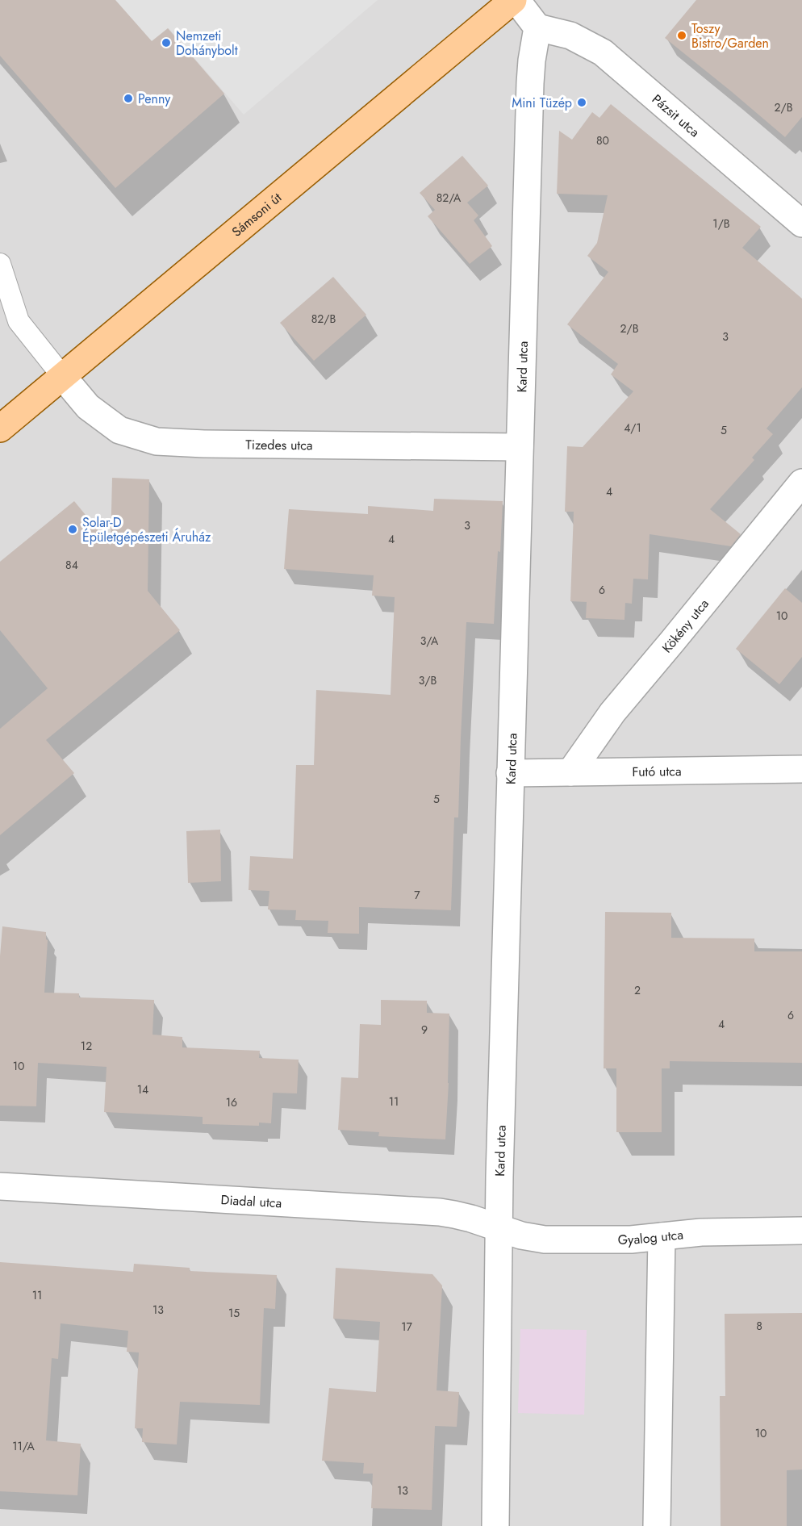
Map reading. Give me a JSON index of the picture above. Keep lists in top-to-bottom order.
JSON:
{
  "streets": {
    "main road": ["Sámsoni út"],
    "street": [
      "Pázsit utca",
      "Kard utca",
      "Tizedes utca",
      "Kökény utca",
      "Futó utca",
      "Diadal utca",
      "Gyalog utca"
    ]
  },
  "crossings": [
    ["Pázsit utca", "Kard utca"],
    ["Sámsoni út", "Tizedes utca"],
    ["Kard utca", "Tizedes utca"],
    ["Kard utca", "Futó utca"],
    ["Kard utca", "Diadal utca"],
    ["Kard utca", "Gyalog utca"],
    ["Kökény utca", "Futó utca"],
    ["Diadal utca", "Gyalog utca"]
  ],
  "places": [
    "Toszy Bistro/Garden",
    "Nemzeti Dohánybolt",
    "Penny",
    "Mini Tüzép",
    "Solar-D Épületgépészeti Áruház"
  ],
  "house_numbers": [
    "2/B",
    "80",
    "82/A",
    "1/B",
    "82/B",
    "2/B",
    "3",
    "4/1",
    "5",
    "4",
    "3",
    "4",
    "84",
    "6",
    "10",
    "3/A",
    "3/B",
    "5",
    "7",
    "2",
    "6",
    "4",
    "9",
    "12",
    "10",
    "14",
    "11",
    "16",
    "11",
    "13",
    "15",
    "8",
    "17",
    "10",
    "11/A",
    "13"
  ]
}
